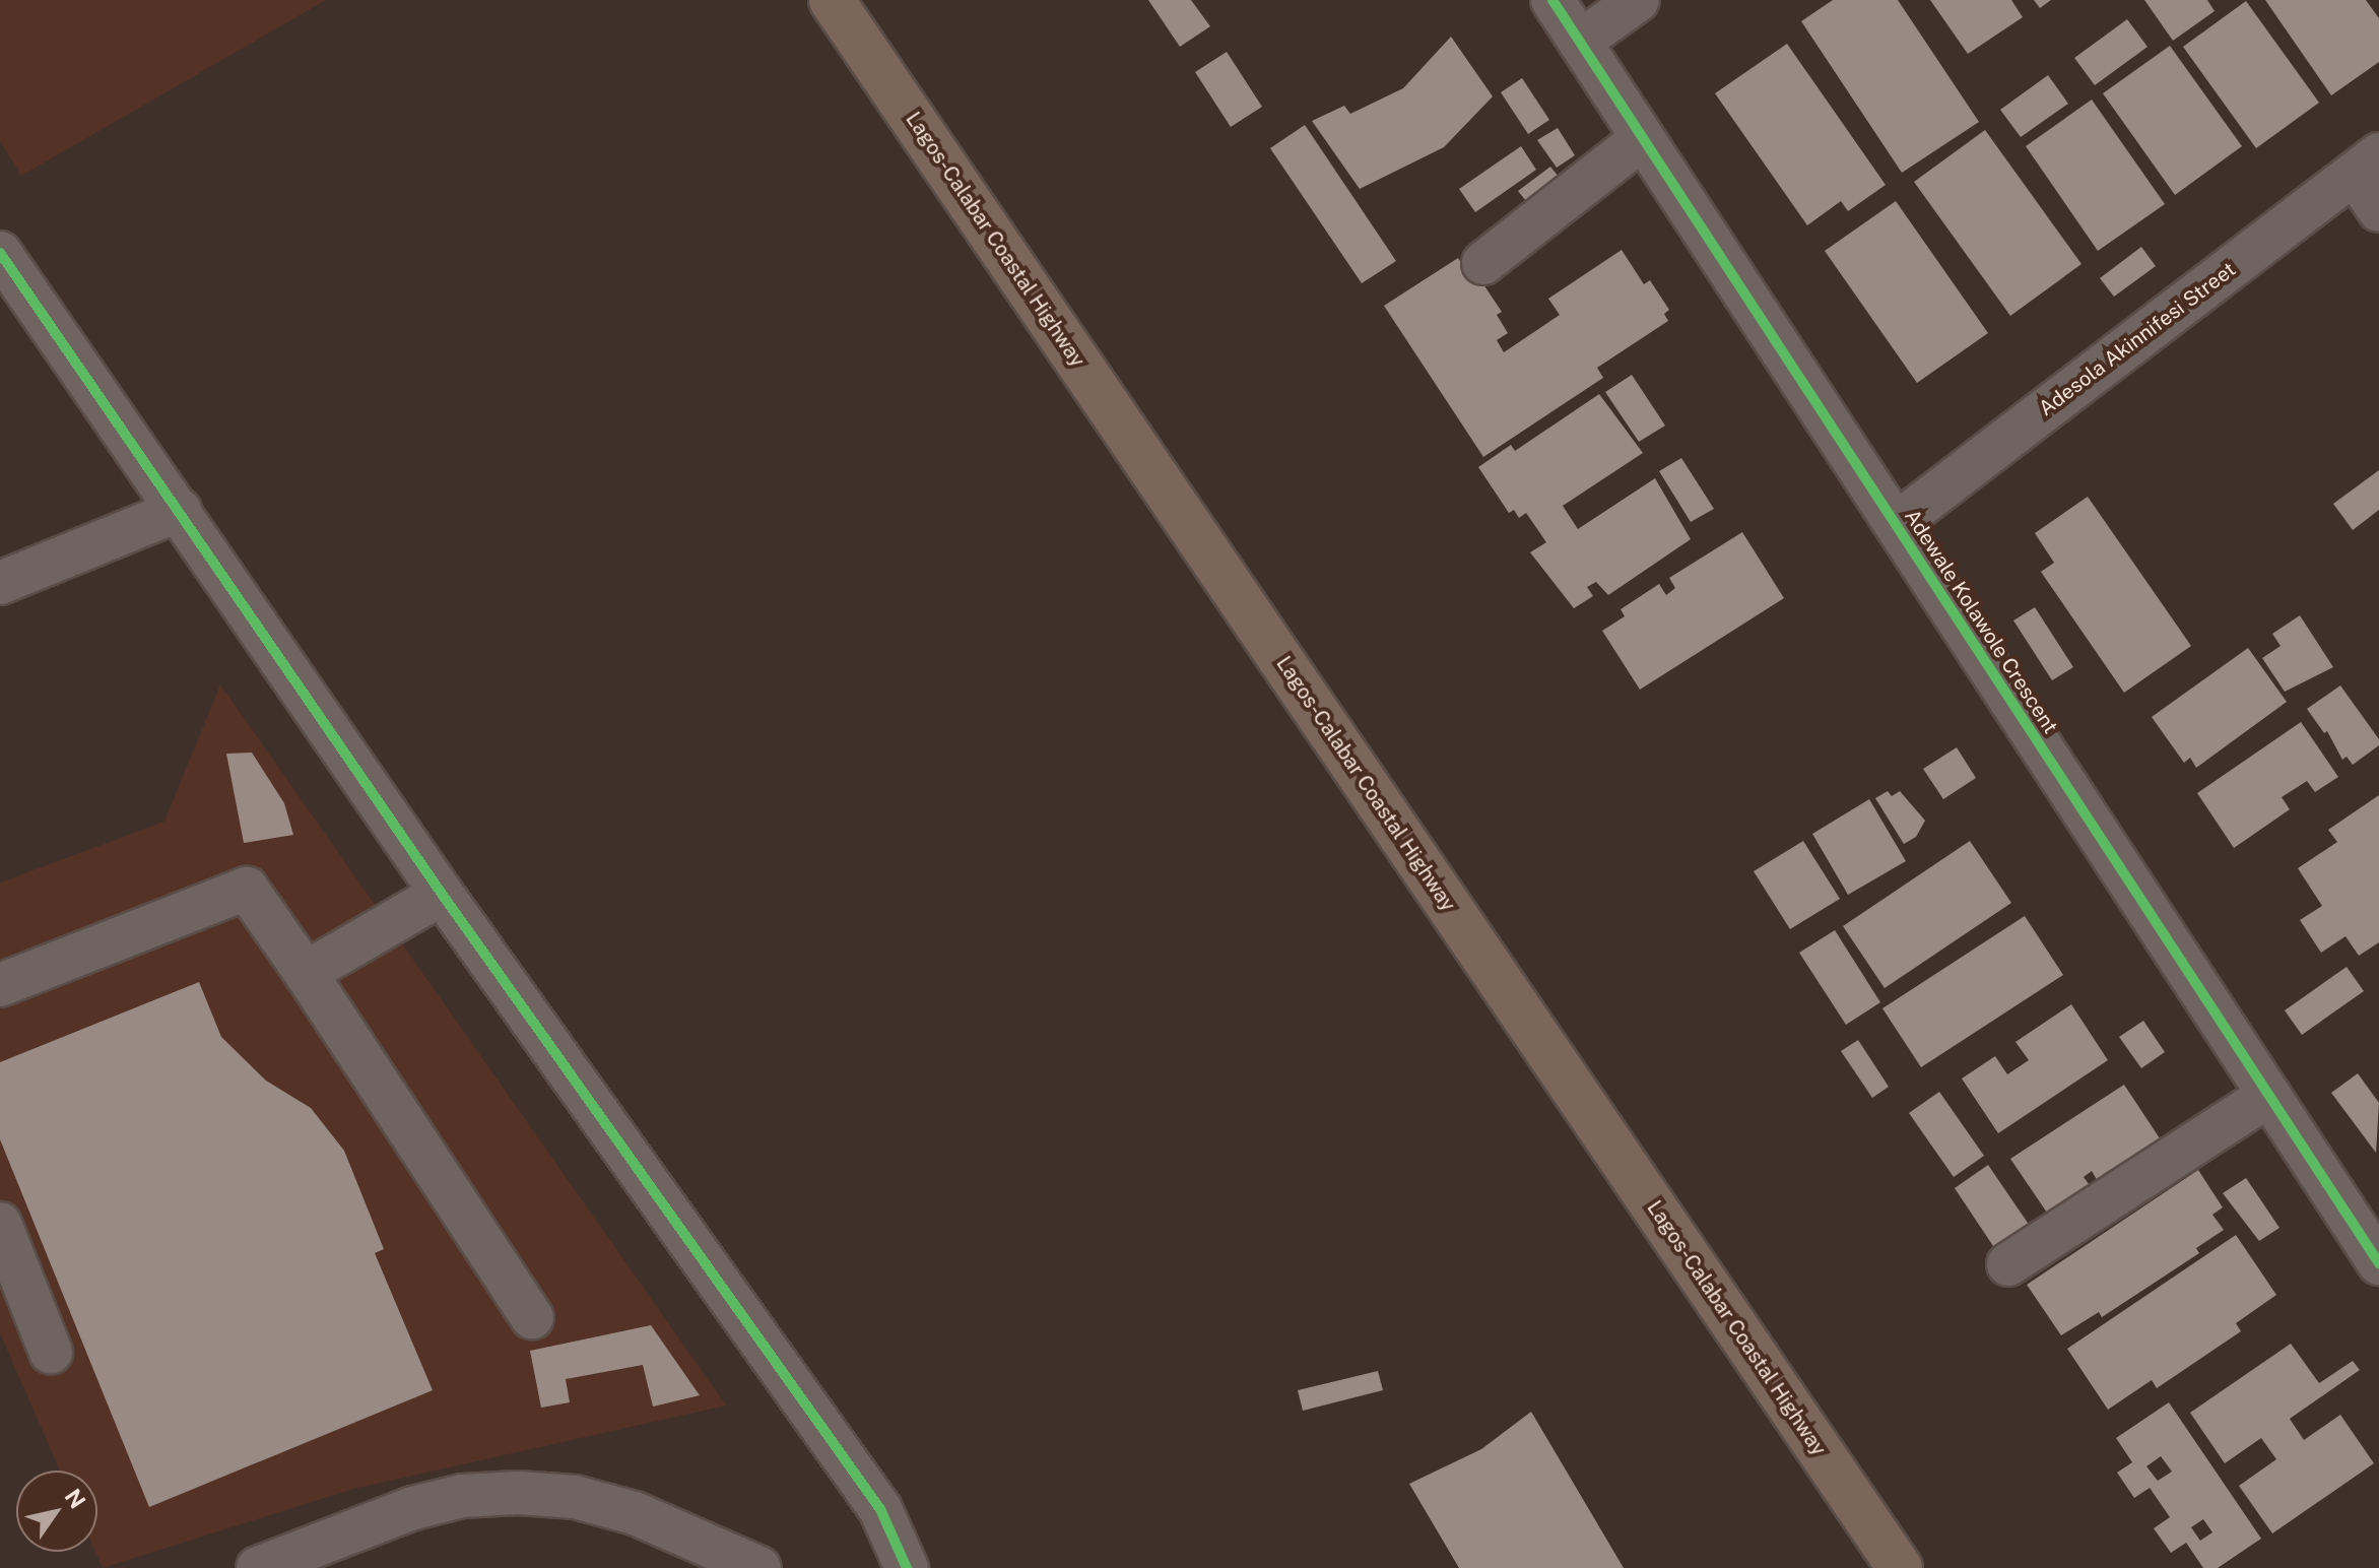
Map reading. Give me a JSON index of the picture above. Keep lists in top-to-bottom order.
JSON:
{
  "streets": {
    "highway": ["Lagos-Calabar Coastal Highway"],
    "street": ["Adesola Akinnifesi Street", "Adewale Kolawole Crescent"]
  },
  "crossings": [
    ["Adesola Akinnifesi Street", "Adewale Kolawole Crescent"]
  ],
  "north": "top right"
}
